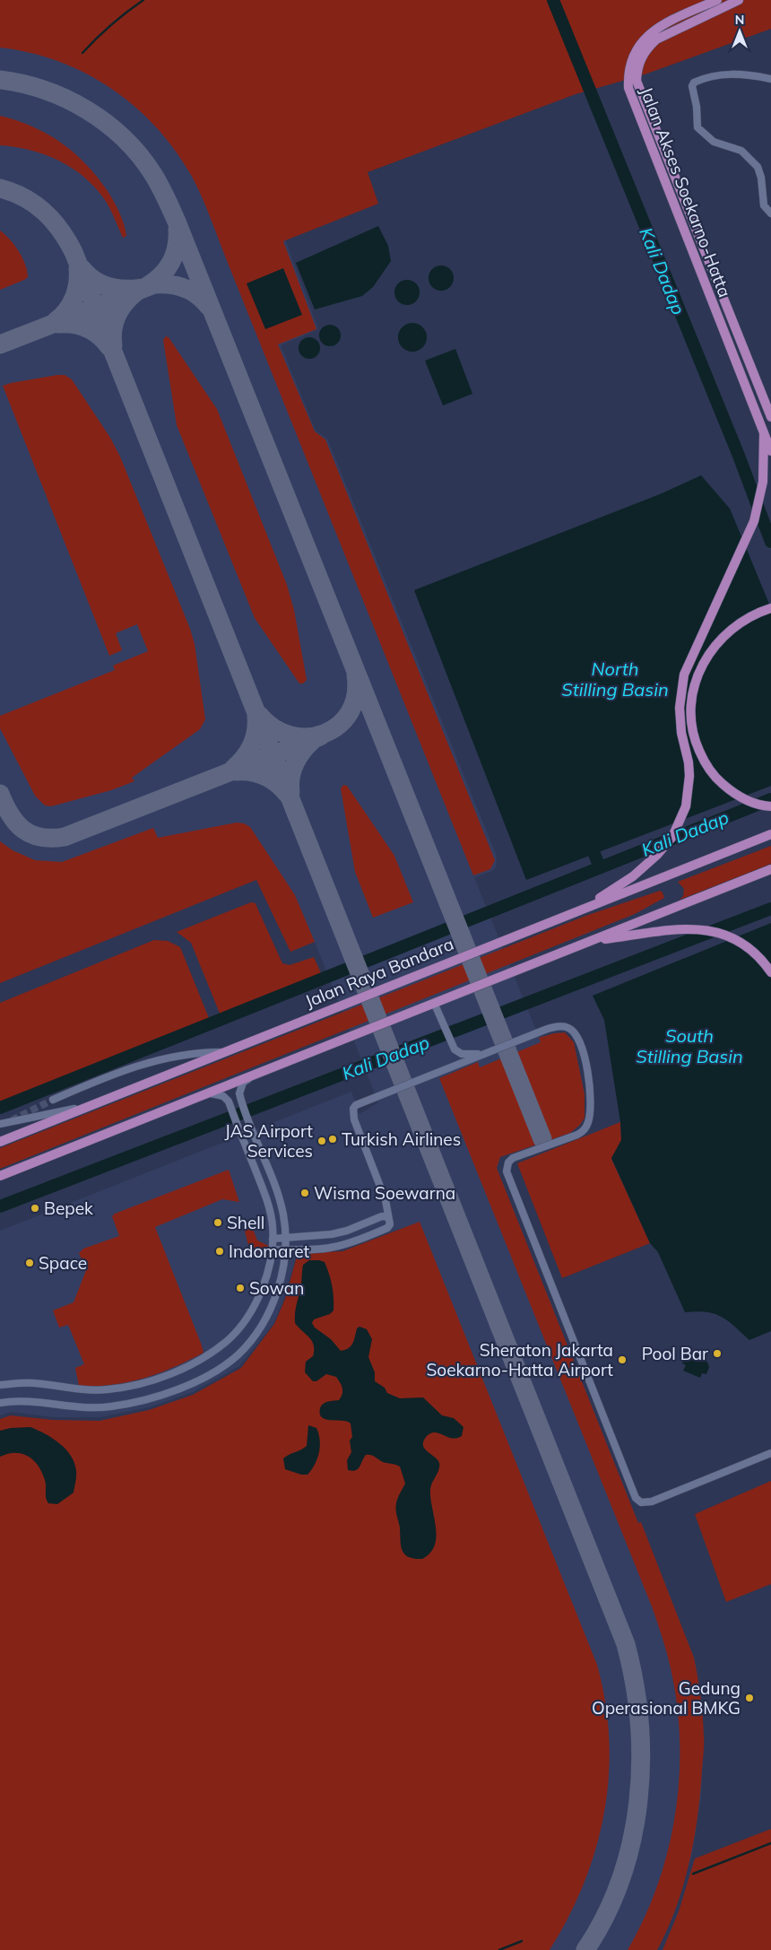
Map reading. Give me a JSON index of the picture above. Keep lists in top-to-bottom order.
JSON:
{
  "streets": {
    "main road": ["Jalan Akses Soekarno-Hatta", "Jalan Raya Bandara"]
  },
  "water": ["Kali Dadap", "North Stilling Basin", "South Stilling Basin"],
  "places": [
    "Turkish Airlines",
    "JAS Airport Services",
    "Wisma Soewarna",
    "Bepek",
    "Shell",
    "Indomaret",
    "Space",
    "Sowan",
    "Pool Bar",
    "Sheraton Jakarta Soekarno-Hatta Airport",
    "Gedung Operasional BMKG"
  ],
  "north": "top"
}
